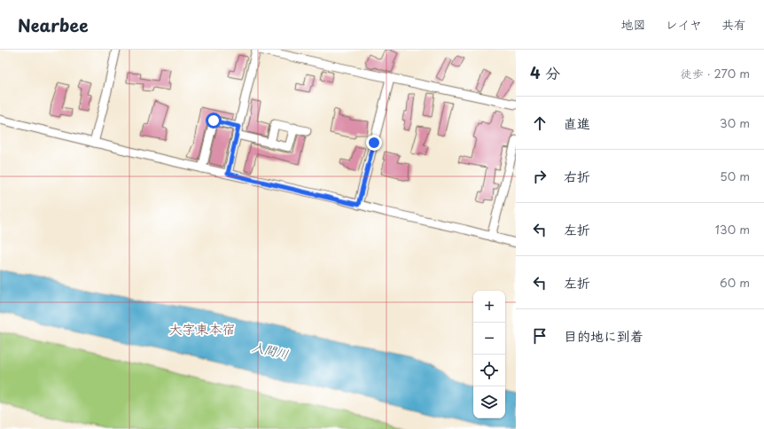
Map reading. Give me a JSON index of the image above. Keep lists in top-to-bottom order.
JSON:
{
  "districts": ["大字東本宿"],
  "water": ["入間川"],
  "page": {
    "header": "Nearbee",
    "nav": ["地図", "レイヤ", "共有"],
    "heading": ["4 分", "徒歩 · 270 m"],
    "list": [
      ["直進", "30 m"],
      ["右折", "50 m"],
      ["左折", "130 m"],
      ["左折", "60 m"],
      "目的地に到着"
    ],
    "map_buttons": ["+", "−"]
  }
}
